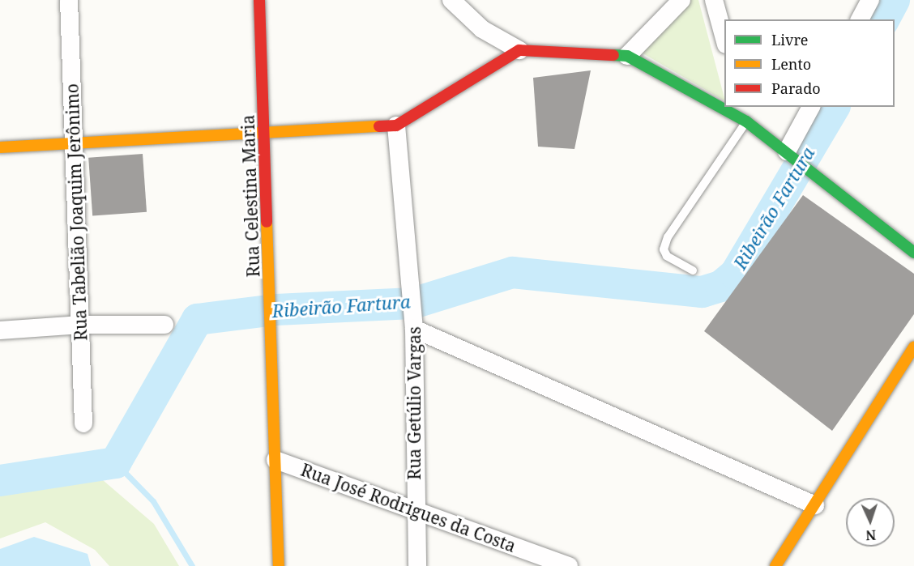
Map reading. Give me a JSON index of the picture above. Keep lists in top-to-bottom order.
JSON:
{
  "streets": {
    "street": [
      "Rua Celestina Maria",
      "Rua Tabelião Joaquim Jerônimo",
      "Rua Getúlio Vargas",
      "Rua José Rodrigues da Costa"
    ]
  },
  "crossings": [
    ["Rua Celestina Maria", "Rua José Rodrigues da Costa"],
    ["Rua Getúlio Vargas", "Rua José Rodrigues da Costa"]
  ],
  "water": ["Ribeirão Fartura"],
  "legend": ["Livre", "Lento", "Parado"],
  "north": "bottom"
}
